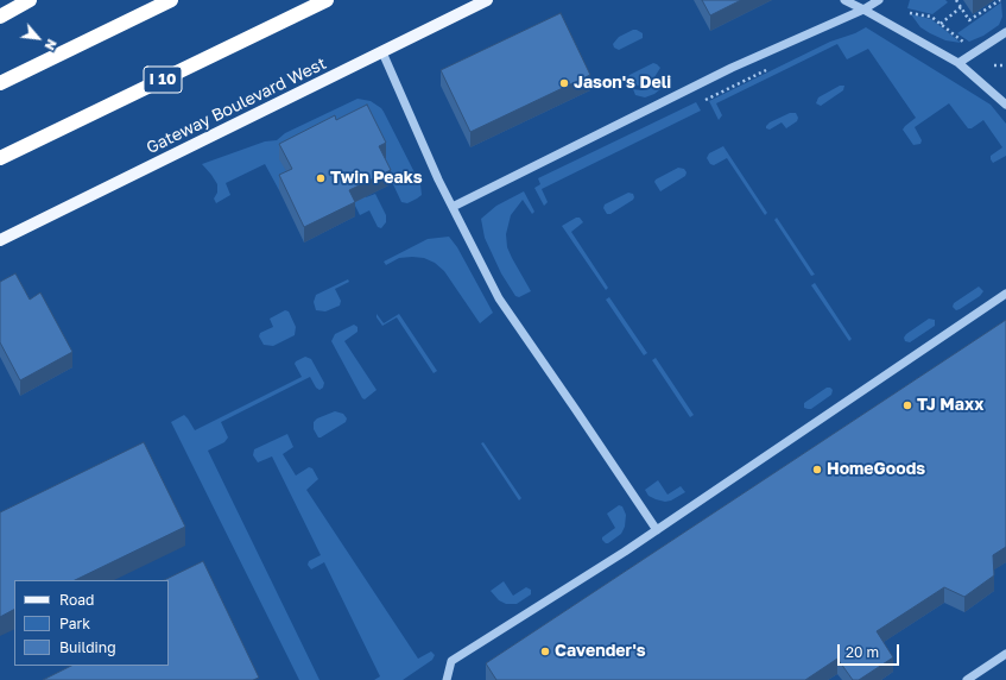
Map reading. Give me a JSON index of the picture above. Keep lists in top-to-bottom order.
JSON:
{
  "streets": {
    "highway": ["I 10"],
    "main road": ["Gateway Boulevard West"]
  },
  "places": [
    "Jason's Deli",
    "Twin Peaks",
    "TJ Maxx",
    "HomeGoods",
    "Cavender's"
  ],
  "legend": ["Road", "Park", "Building"],
  "scale_bar": "20 m",
  "north": "bottom right"
}
